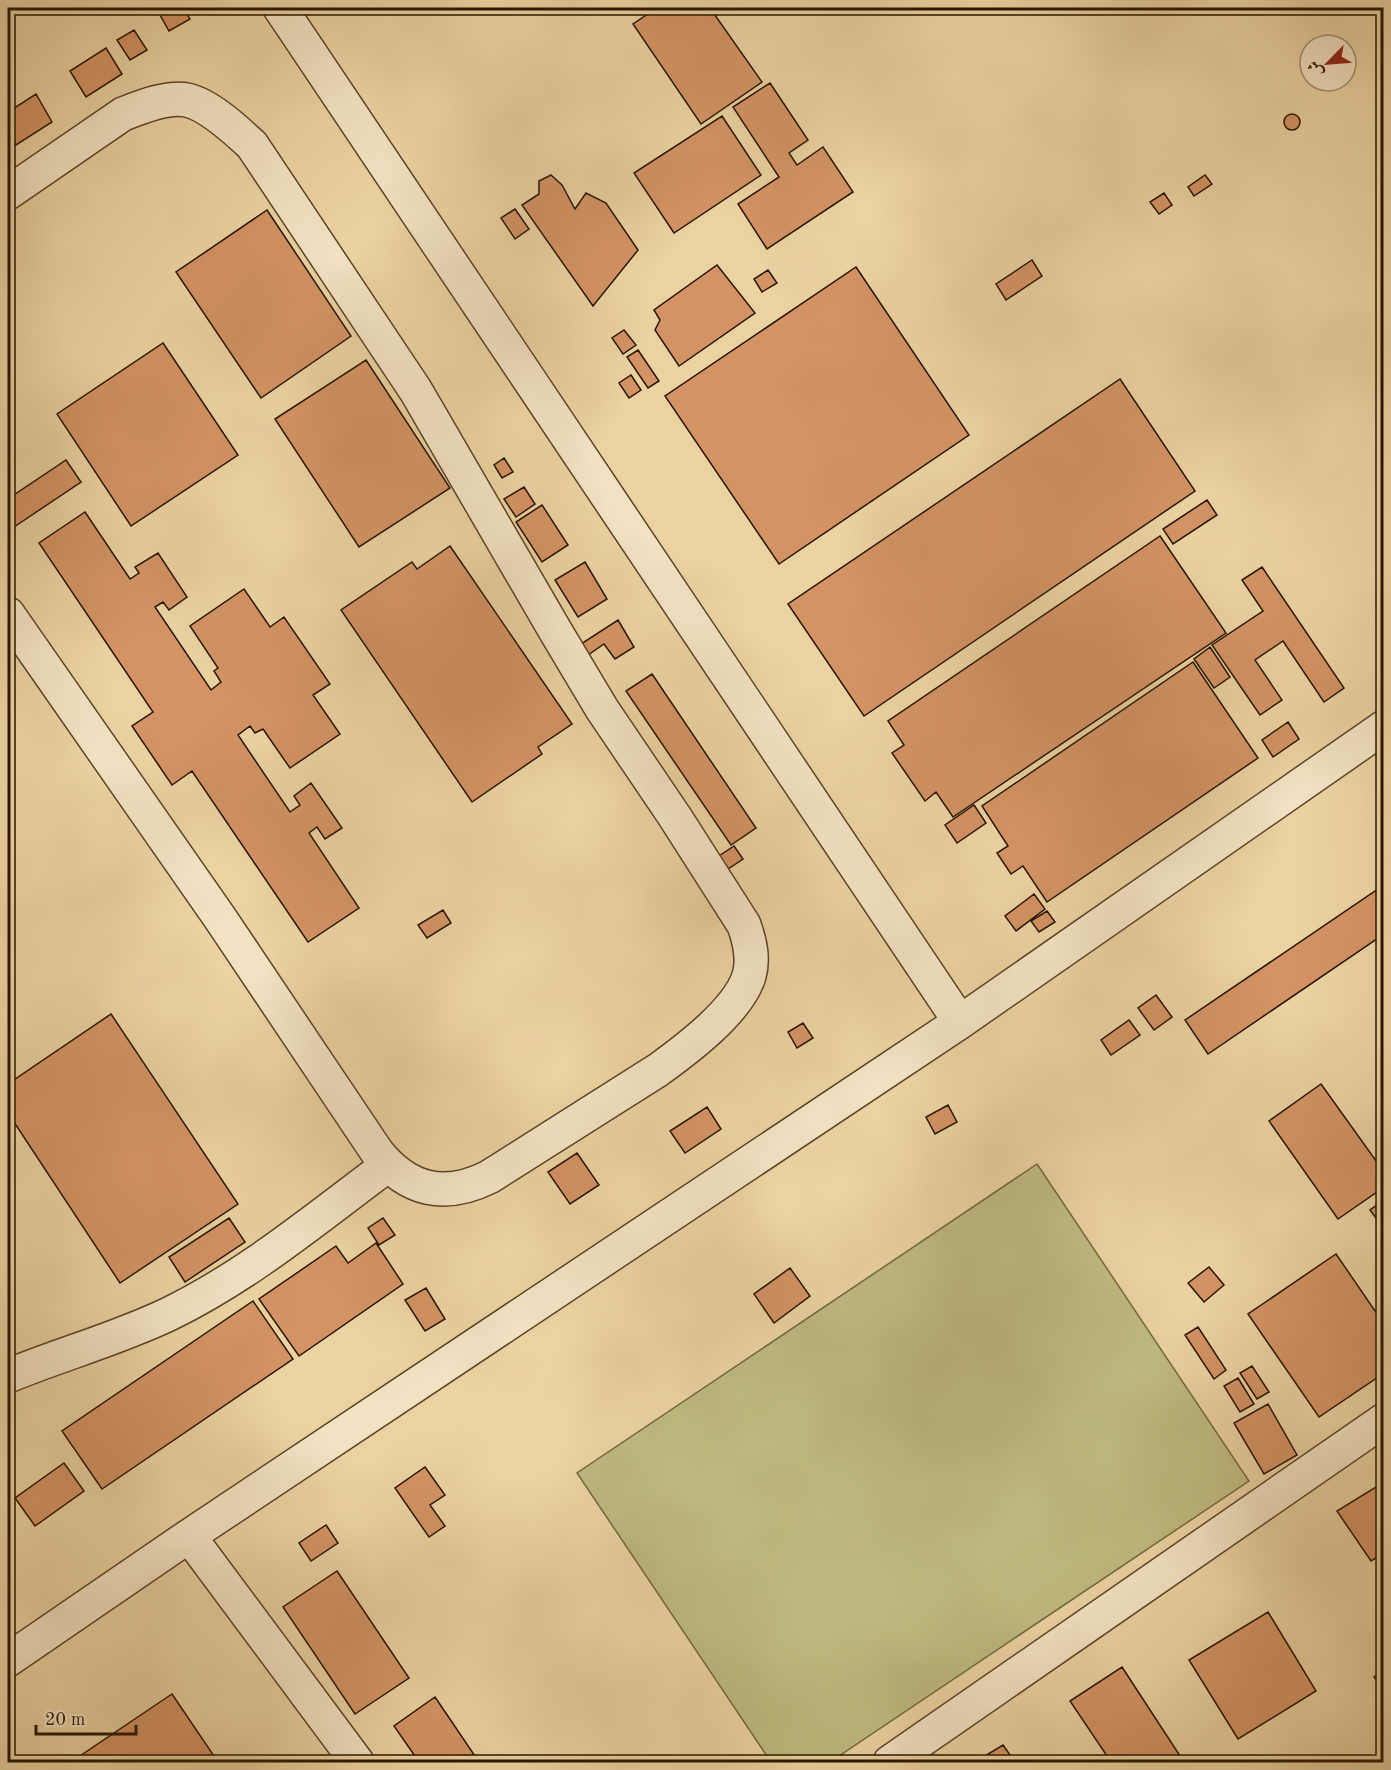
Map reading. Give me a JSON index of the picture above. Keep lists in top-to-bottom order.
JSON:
{
  "scale_bar": "20 m",
  "north": "bottom left"
}
